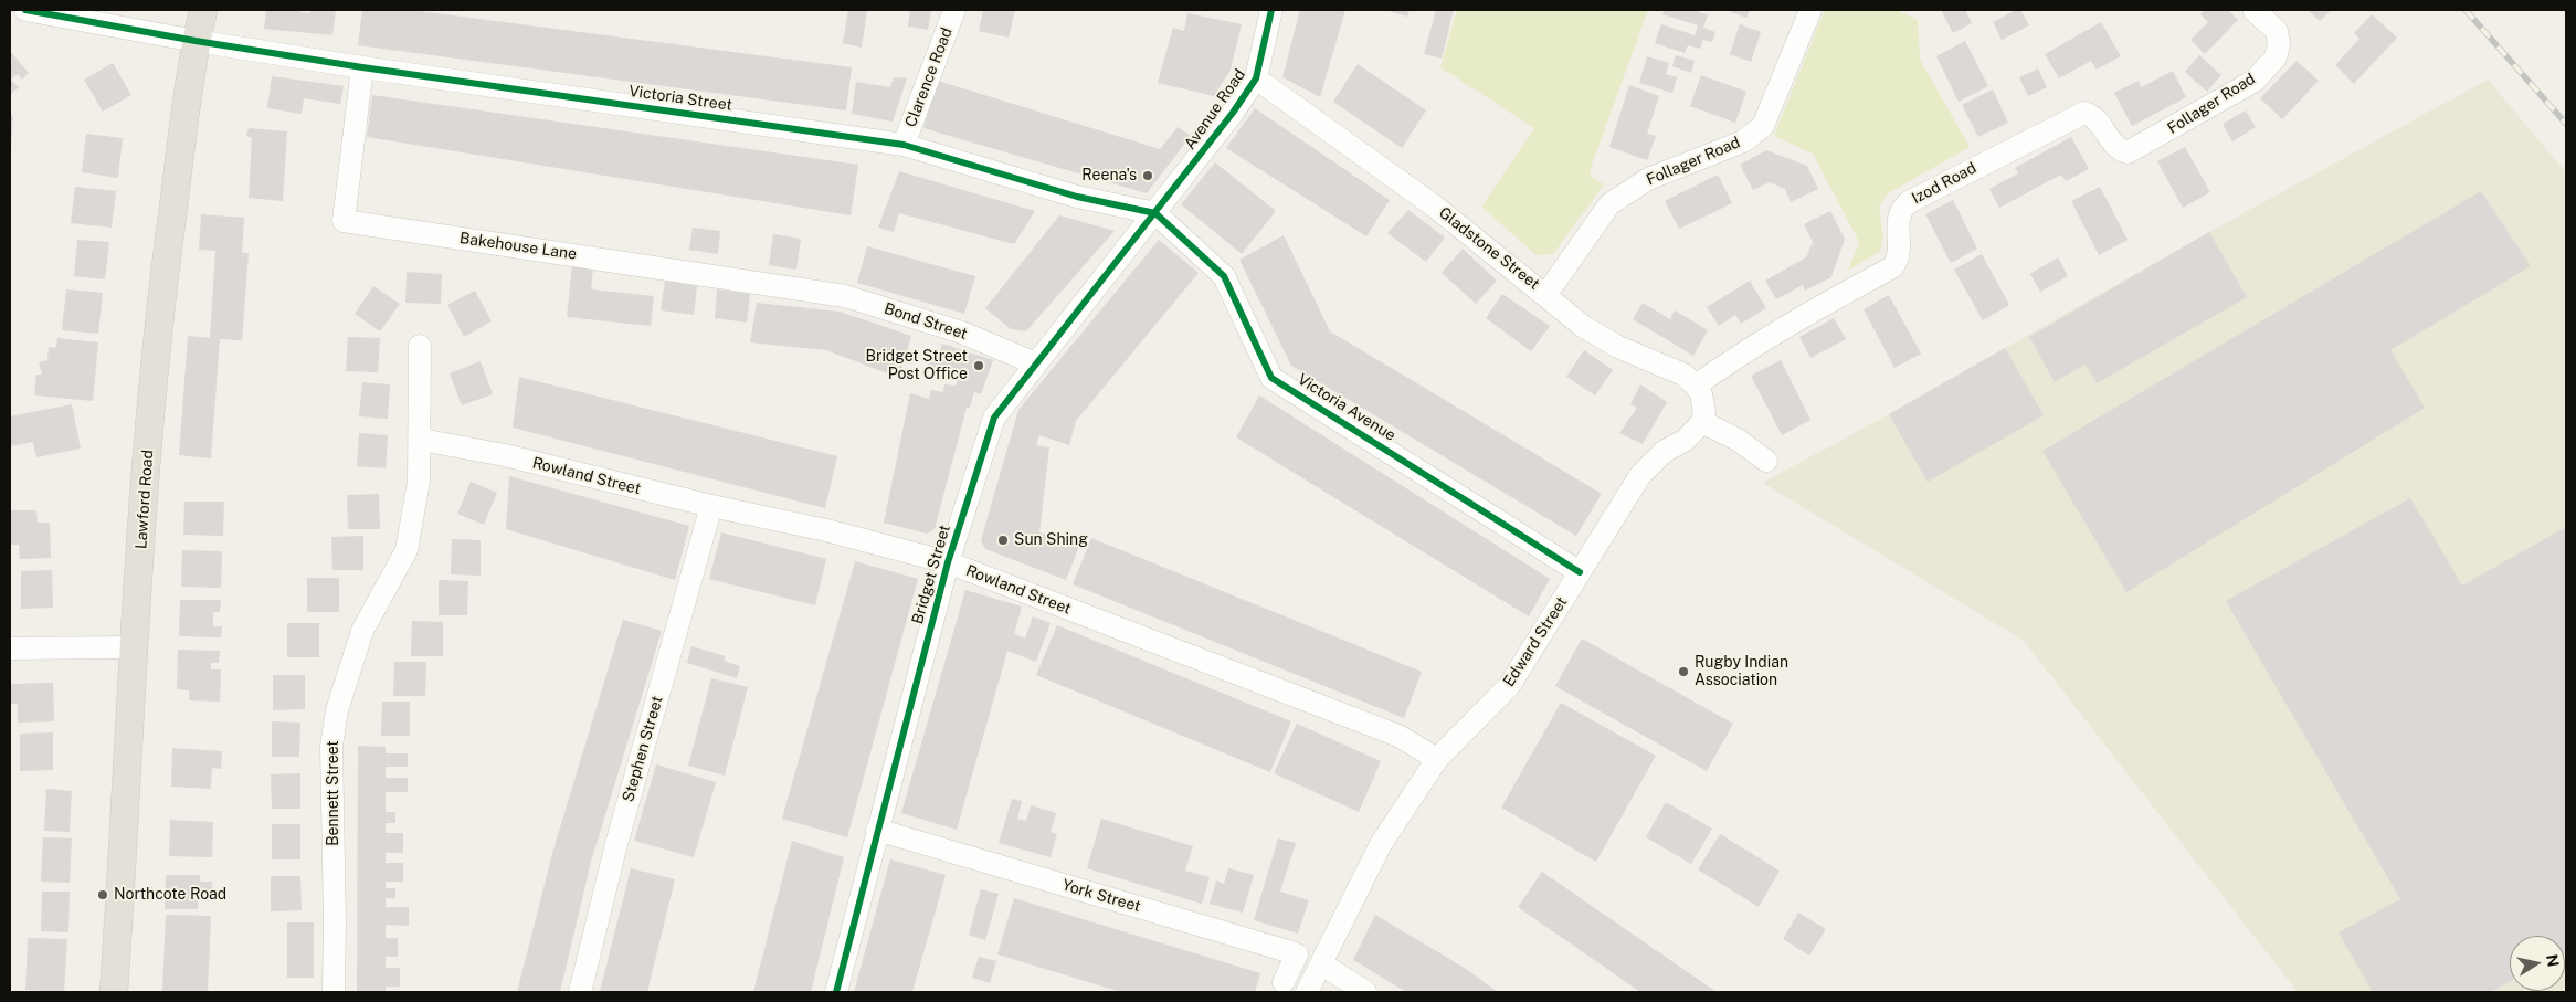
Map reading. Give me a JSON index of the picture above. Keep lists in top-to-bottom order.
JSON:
{
  "streets": {
    "main road": ["Lawford Road"],
    "street": [
      "Clarence Road",
      "Victoria Street",
      "Follager Road",
      "Avenue Road",
      "Izod Road",
      "Bakehouse Lane",
      "Gladstone Street",
      "Bond Street",
      "Victoria Avenue",
      "Rowland Street",
      "Bridget Street",
      "Edward Street",
      "Stephen Street",
      "Bennett Street",
      "York Street"
    ]
  },
  "crossings": [
    ["Clarence Road", "Victoria Street"],
    ["Victoria Street", "Avenue Road"],
    ["Victoria Street", "Bakehouse Lane"],
    ["Victoria Street", "Victoria Avenue"],
    ["Victoria Street", "Lawford Road"],
    ["Victoria Street", "Bridget Street"],
    ["Follager Road", "Izod Road"],
    ["Follager Road", "Gladstone Street"],
    ["Avenue Road", "Gladstone Street"],
    ["Avenue Road", "Victoria Avenue"],
    ["Avenue Road", "Bridget Street"],
    ["Izod Road", "Gladstone Street"],
    ["Bakehouse Lane", "Bond Street"],
    ["Bond Street", "Bridget Street"],
    ["Victoria Avenue", "Bridget Street"],
    ["Victoria Avenue", "Edward Street"],
    ["Rowland Street", "Bridget Street"],
    ["Rowland Street", "Edward Street"],
    ["Rowland Street", "Stephen Street"],
    ["Rowland Street", "Bennett Street"],
    ["Bridget Street", "York Street"]
  ],
  "places": [
    "Reena's",
    "Bridget Street Post Office",
    "Sun Shing",
    "Rugby Indian Association",
    "Northcote Road"
  ],
  "north": "right"
}
